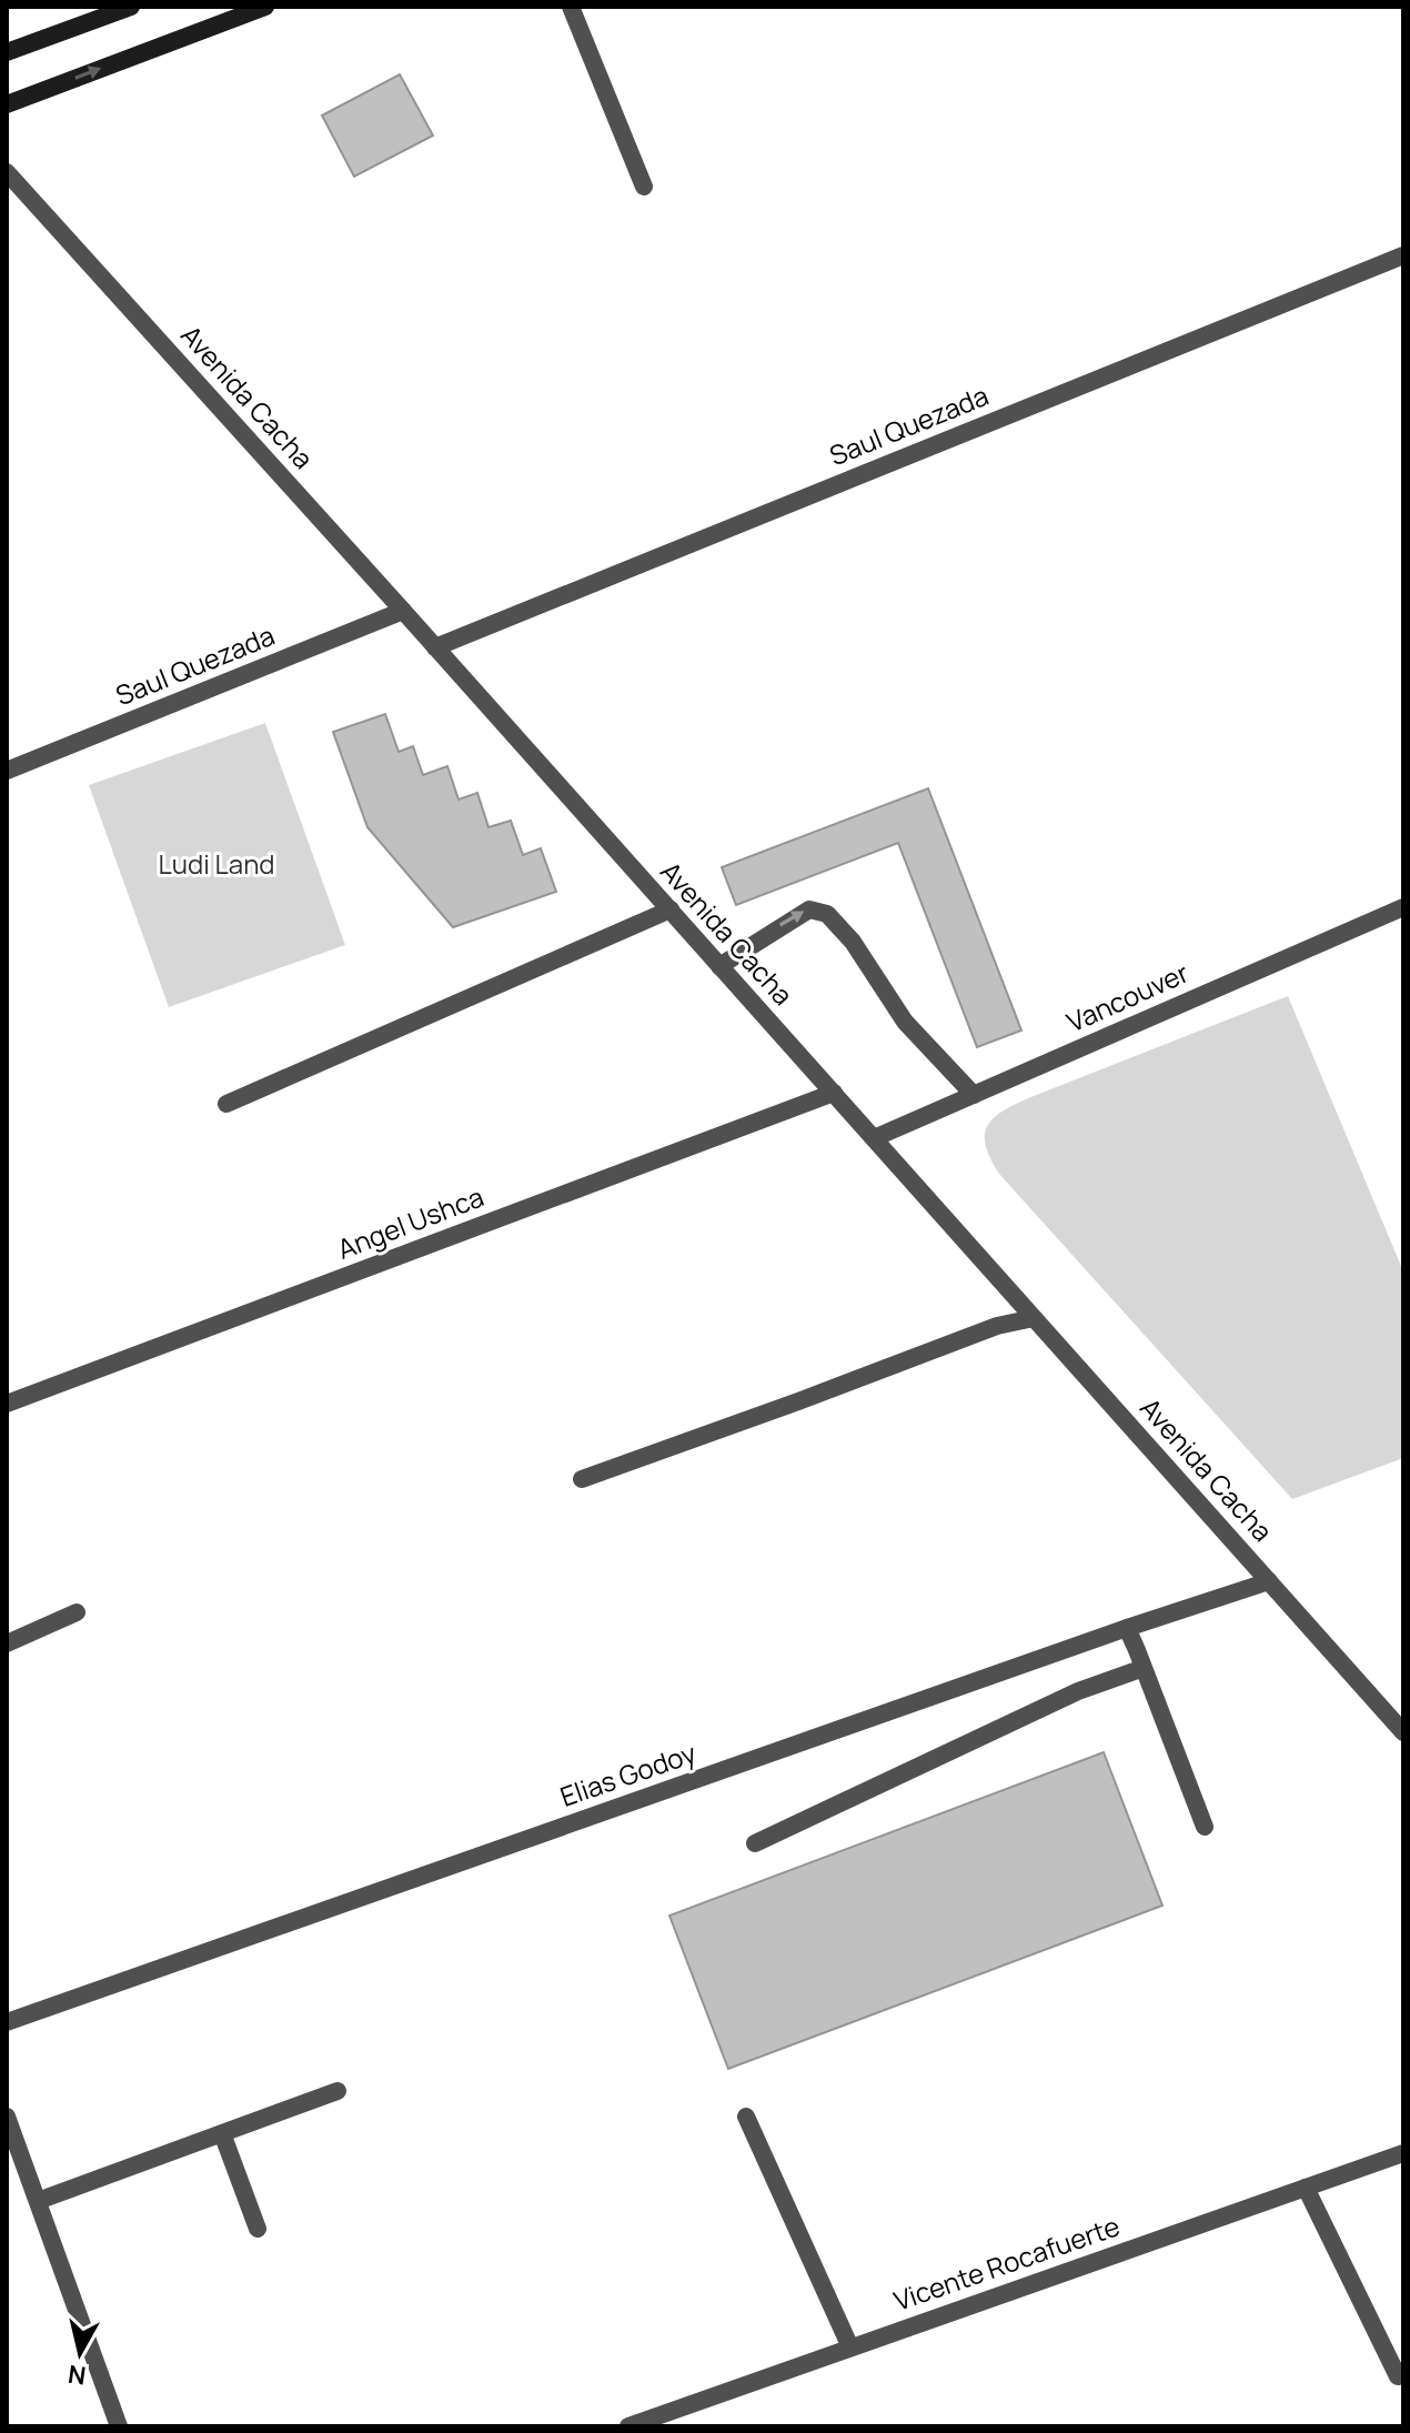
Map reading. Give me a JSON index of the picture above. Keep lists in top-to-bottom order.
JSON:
{
  "streets": {
    "street": [
      "Avenida Cacha",
      "Saul Quezada",
      "Vancouver",
      "Angel Ushca",
      "Elias Godoy",
      "Vicente Rocafuerte"
    ]
  },
  "crossings": [
    ["Avenida Cacha", "Saul Quezada"],
    ["Avenida Cacha", "Vancouver"],
    ["Avenida Cacha", "Angel Ushca"],
    ["Avenida Cacha", "Elias Godoy"]
  ],
  "parks": ["Ludi Land"],
  "north": "bottom"
}
